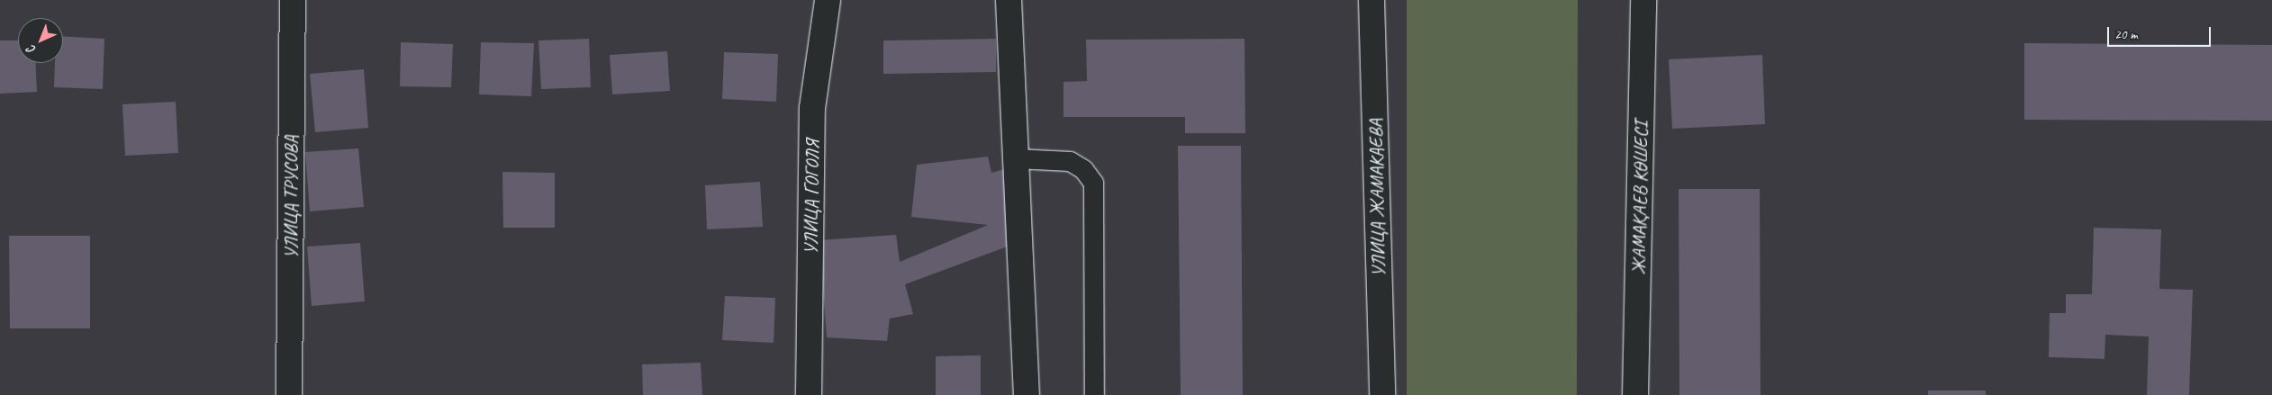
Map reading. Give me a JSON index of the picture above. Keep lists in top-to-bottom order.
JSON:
{
  "streets": {
    "street": [
      "УЛИЦА ТРУСОВА",
      "УЛИЦА ГОГОЛЯ",
      "УЛИЦА ЖАМАКАЕВА",
      "ЖАМАҚАЕВ КӨШЕСІ"
    ]
  },
  "scale_bar": "20 m",
  "north": "bottom left"
}
